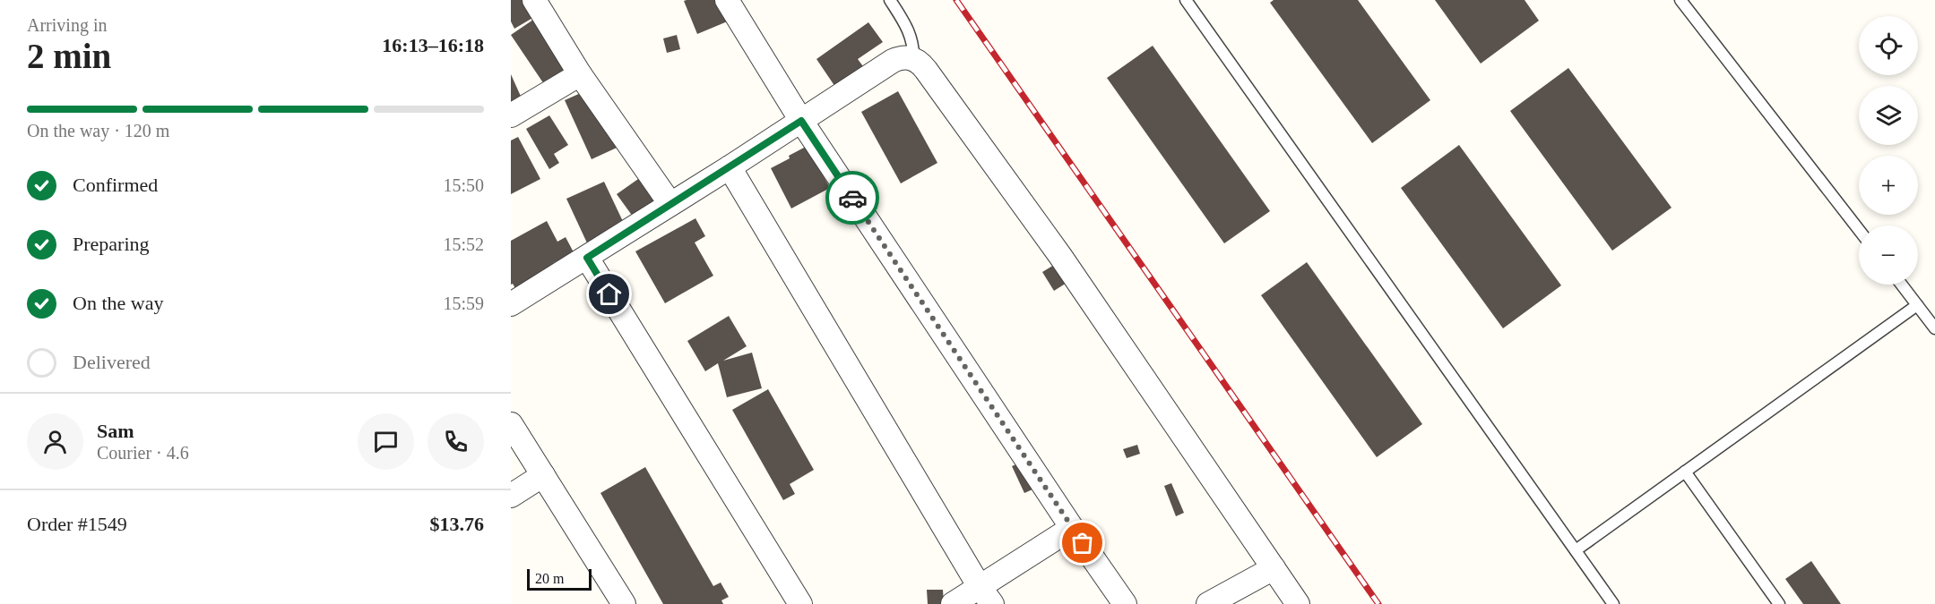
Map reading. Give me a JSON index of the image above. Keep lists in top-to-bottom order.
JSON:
{
  "scale_bar": "20 m",
  "page": {
    "heading": ["2 min", "Arriving in", "16:13–16:18"],
    "panel": [
      "Sam",
      "Courier · 4.6",
      "Order #1549",
      "$13.76"
    ],
    "map_buttons": ["+", "−"],
    "bar": "On the way · 120 m",
    "list": [
      ["Confirmed", "15:50"],
      ["Preparing", "15:52"],
      ["On the way", "15:59"],
      "Delivered"
    ],
    "scale": "20 m"
  }
}
